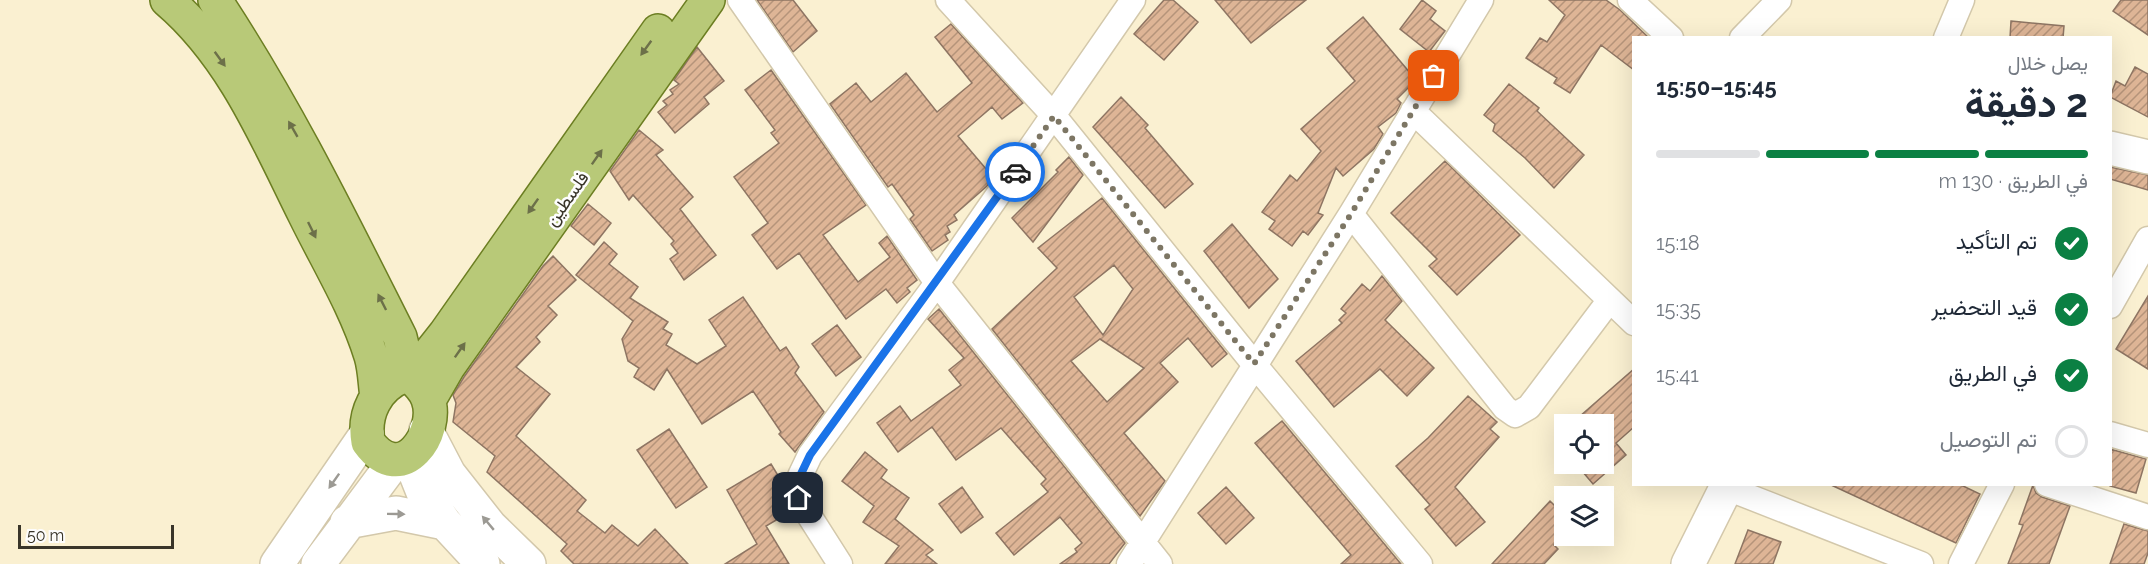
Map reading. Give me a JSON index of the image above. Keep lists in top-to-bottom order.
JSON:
{
  "streets": {
    "main road": ["فلسطين"]
  },
  "scale_bar": "50 m",
  "page": {
    "heading": ["2 دقيقة", "يصل خلال", "15:45–15:50"],
    "bar": "في الطريق · 130 m",
    "list": [
      ["تم التأكيد", "15:18"],
      ["قيد التحضير", "15:35"],
      ["في الطريق", "15:41"],
      "تم التوصيل"
    ],
    "scale": "50 m"
  }
}
